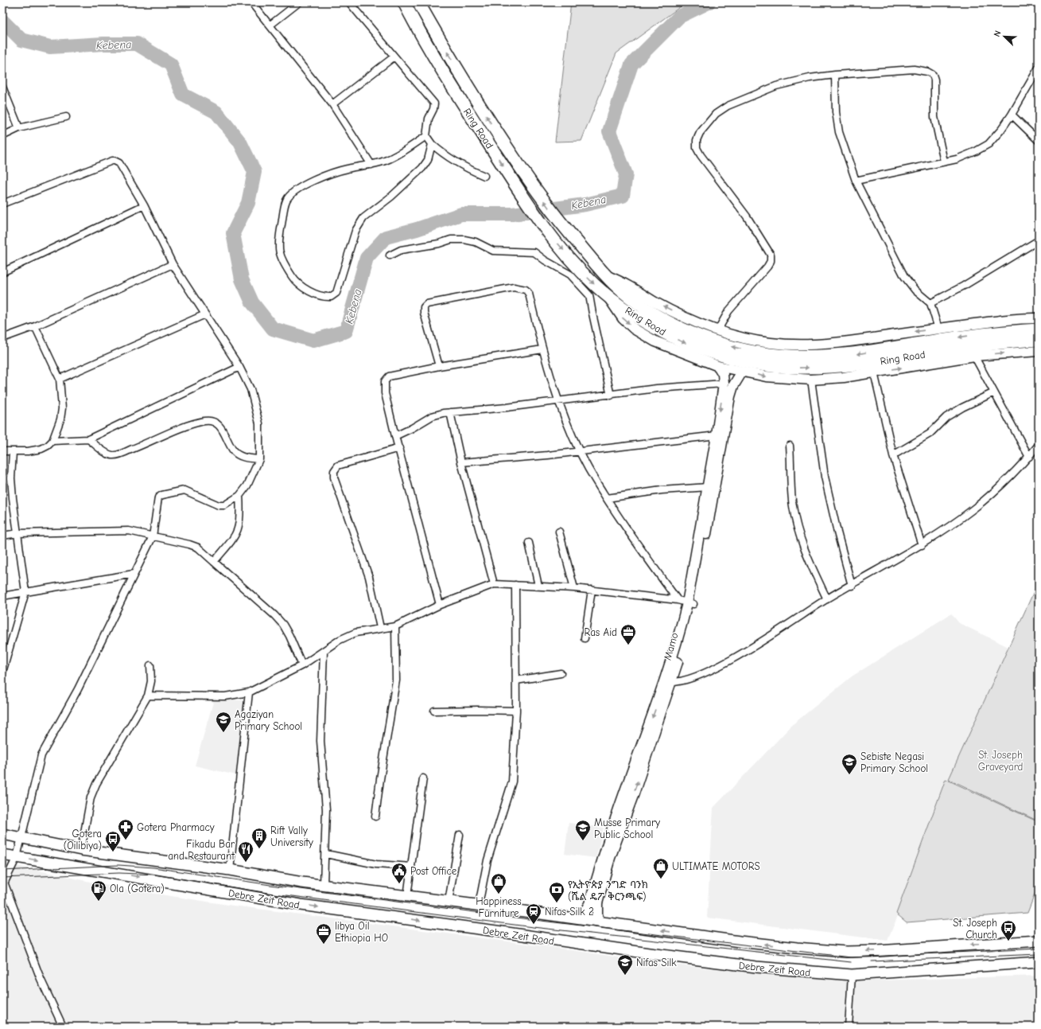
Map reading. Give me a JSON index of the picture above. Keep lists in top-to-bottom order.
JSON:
{
  "streets": {
    "highway": ["Ring Road"],
    "main road": ["Debre Zeit Road"],
    "street": ["Mamo"]
  },
  "water": ["Kebena"],
  "parks": ["St. Joseph Graveyard"],
  "places": {
    "office": ["Ras Aid", "libya Oil Ethiopia HO"],
    "school or university": [
      "Agaziyan Primary School",
      "Sebiste Negasi Primary School",
      "Musse Primary Public School",
      "Nifas Silk"
    ],
    "pharmacy": ["Gotera Pharmacy"],
    "building": ["Rift Vally University"],
    "bus stop": ["Gotera (Oilibiya)", "St. Joseph Church"],
    "restaurant": ["Fikadu Bar and Restaurant"],
    "shop": ["ULTIMATE MOTORS", "Happiness Furniture"],
    "public building": ["Post Office"],
    "fuel station": ["Ola (Gotera)"],
    "bank": ["የኢትዮጵያ ንግድ ባንክ (ሼል ዴፖ ቅርንጫፍ)"],
    "station": ["Nifas Silk 2"]
  },
  "north": "top left"
}
